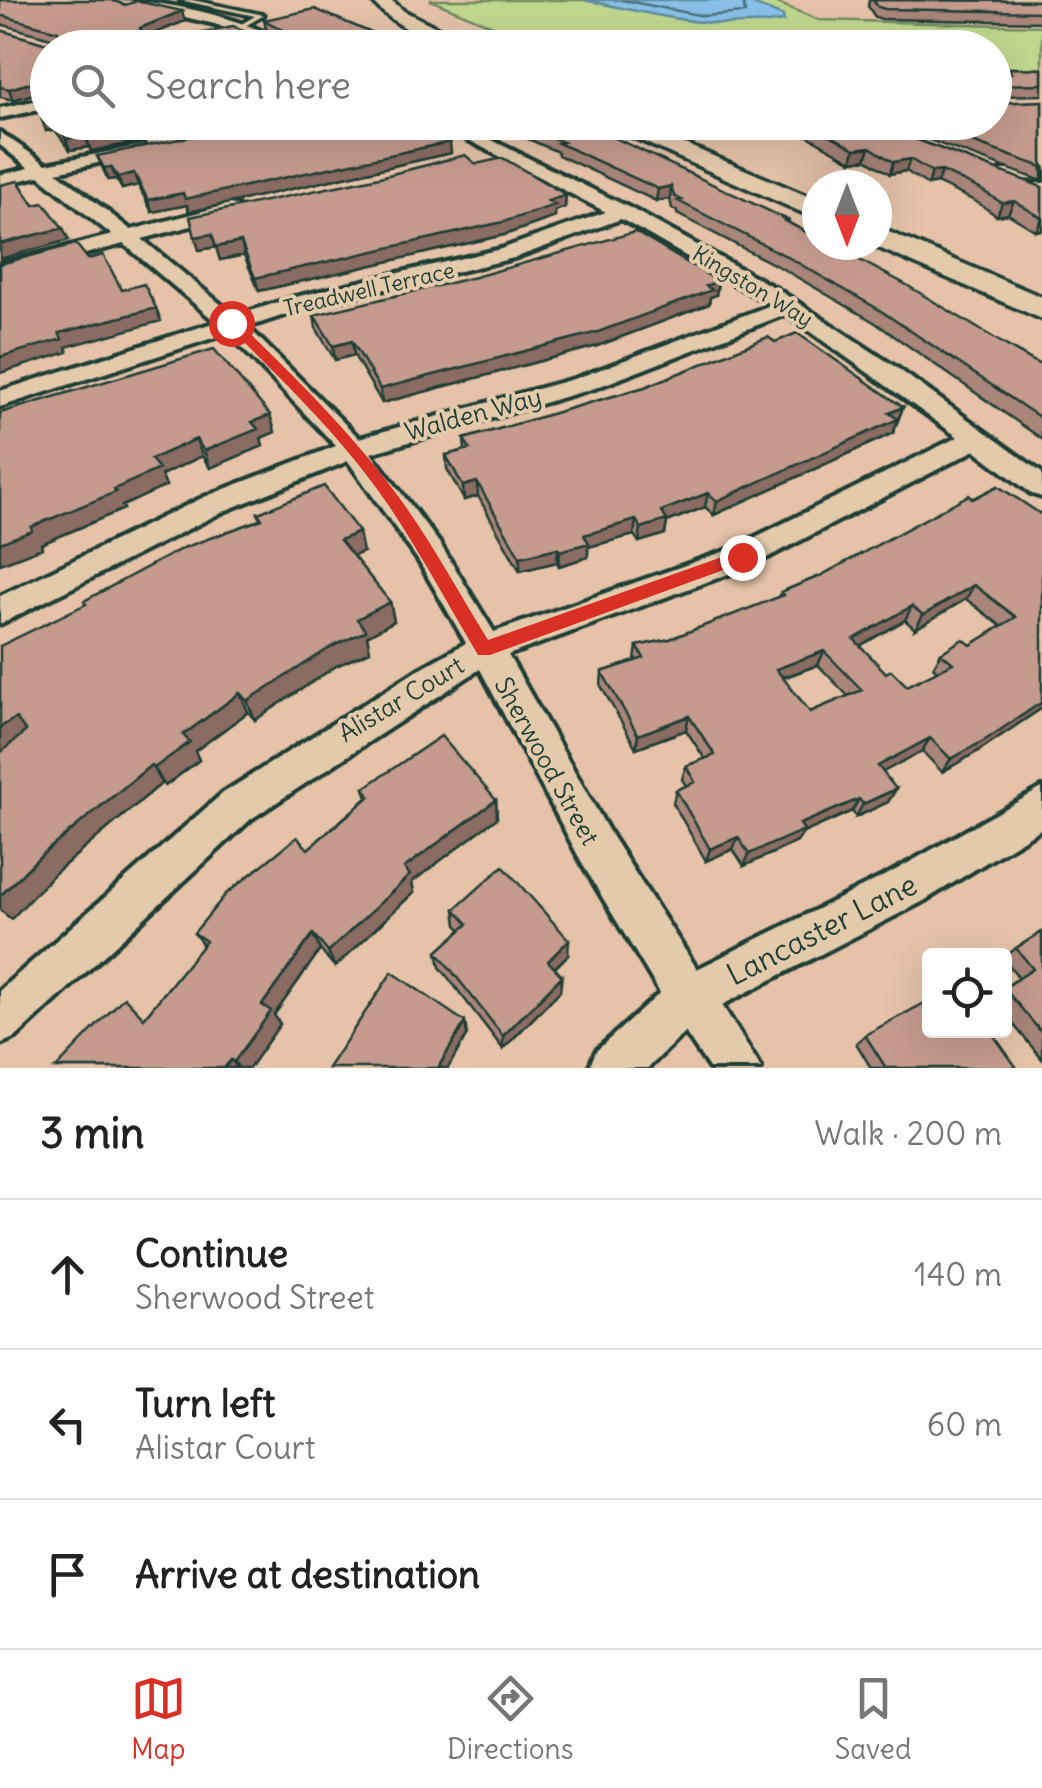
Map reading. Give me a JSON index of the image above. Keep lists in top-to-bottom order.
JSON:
{
  "streets": {
    "street": [
      "Kingston Way",
      "Treadwell Terrace",
      "Walden Way",
      "Alistar Court",
      "Sherwood Street",
      "Lancaster Lane"
    ]
  },
  "crossings": [
    ["Kingston Way", "Treadwell Terrace"],
    ["Kingston Way", "Walden Way"],
    ["Kingston Way", "Alistar Court"],
    ["Treadwell Terrace", "Sherwood Street"],
    ["Walden Way", "Sherwood Street"],
    ["Alistar Court", "Sherwood Street"],
    ["Sherwood Street", "Lancaster Lane"]
  ],
  "north": "bottom",
  "page": {
    "search": "Search here",
    "heading": ["3 min", "Walk · 200 m"],
    "list": [
      ["Continue", "Sherwood Street", "140 m"],
      ["Turn left", "Alistar Court", "60 m"],
      "Arrive at destination"
    ],
    "nav": ["Map", "Directions", "Saved"]
  }
}
